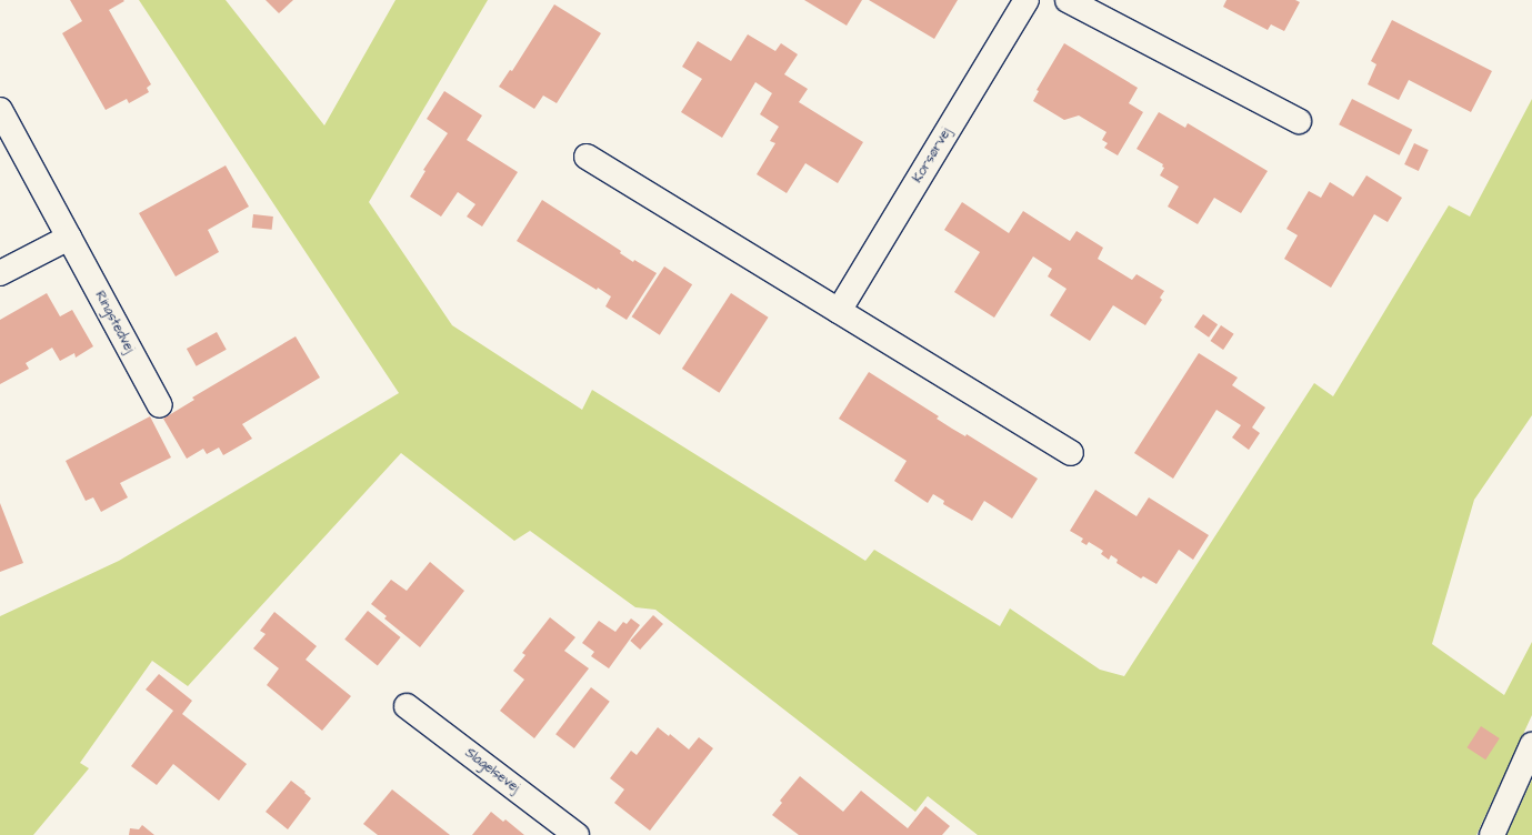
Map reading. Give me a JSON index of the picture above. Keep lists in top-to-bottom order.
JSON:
{
  "streets": {
    "street": ["Korsørvej", "Ringstedvej", "Slagelsevej"]
  }
}
